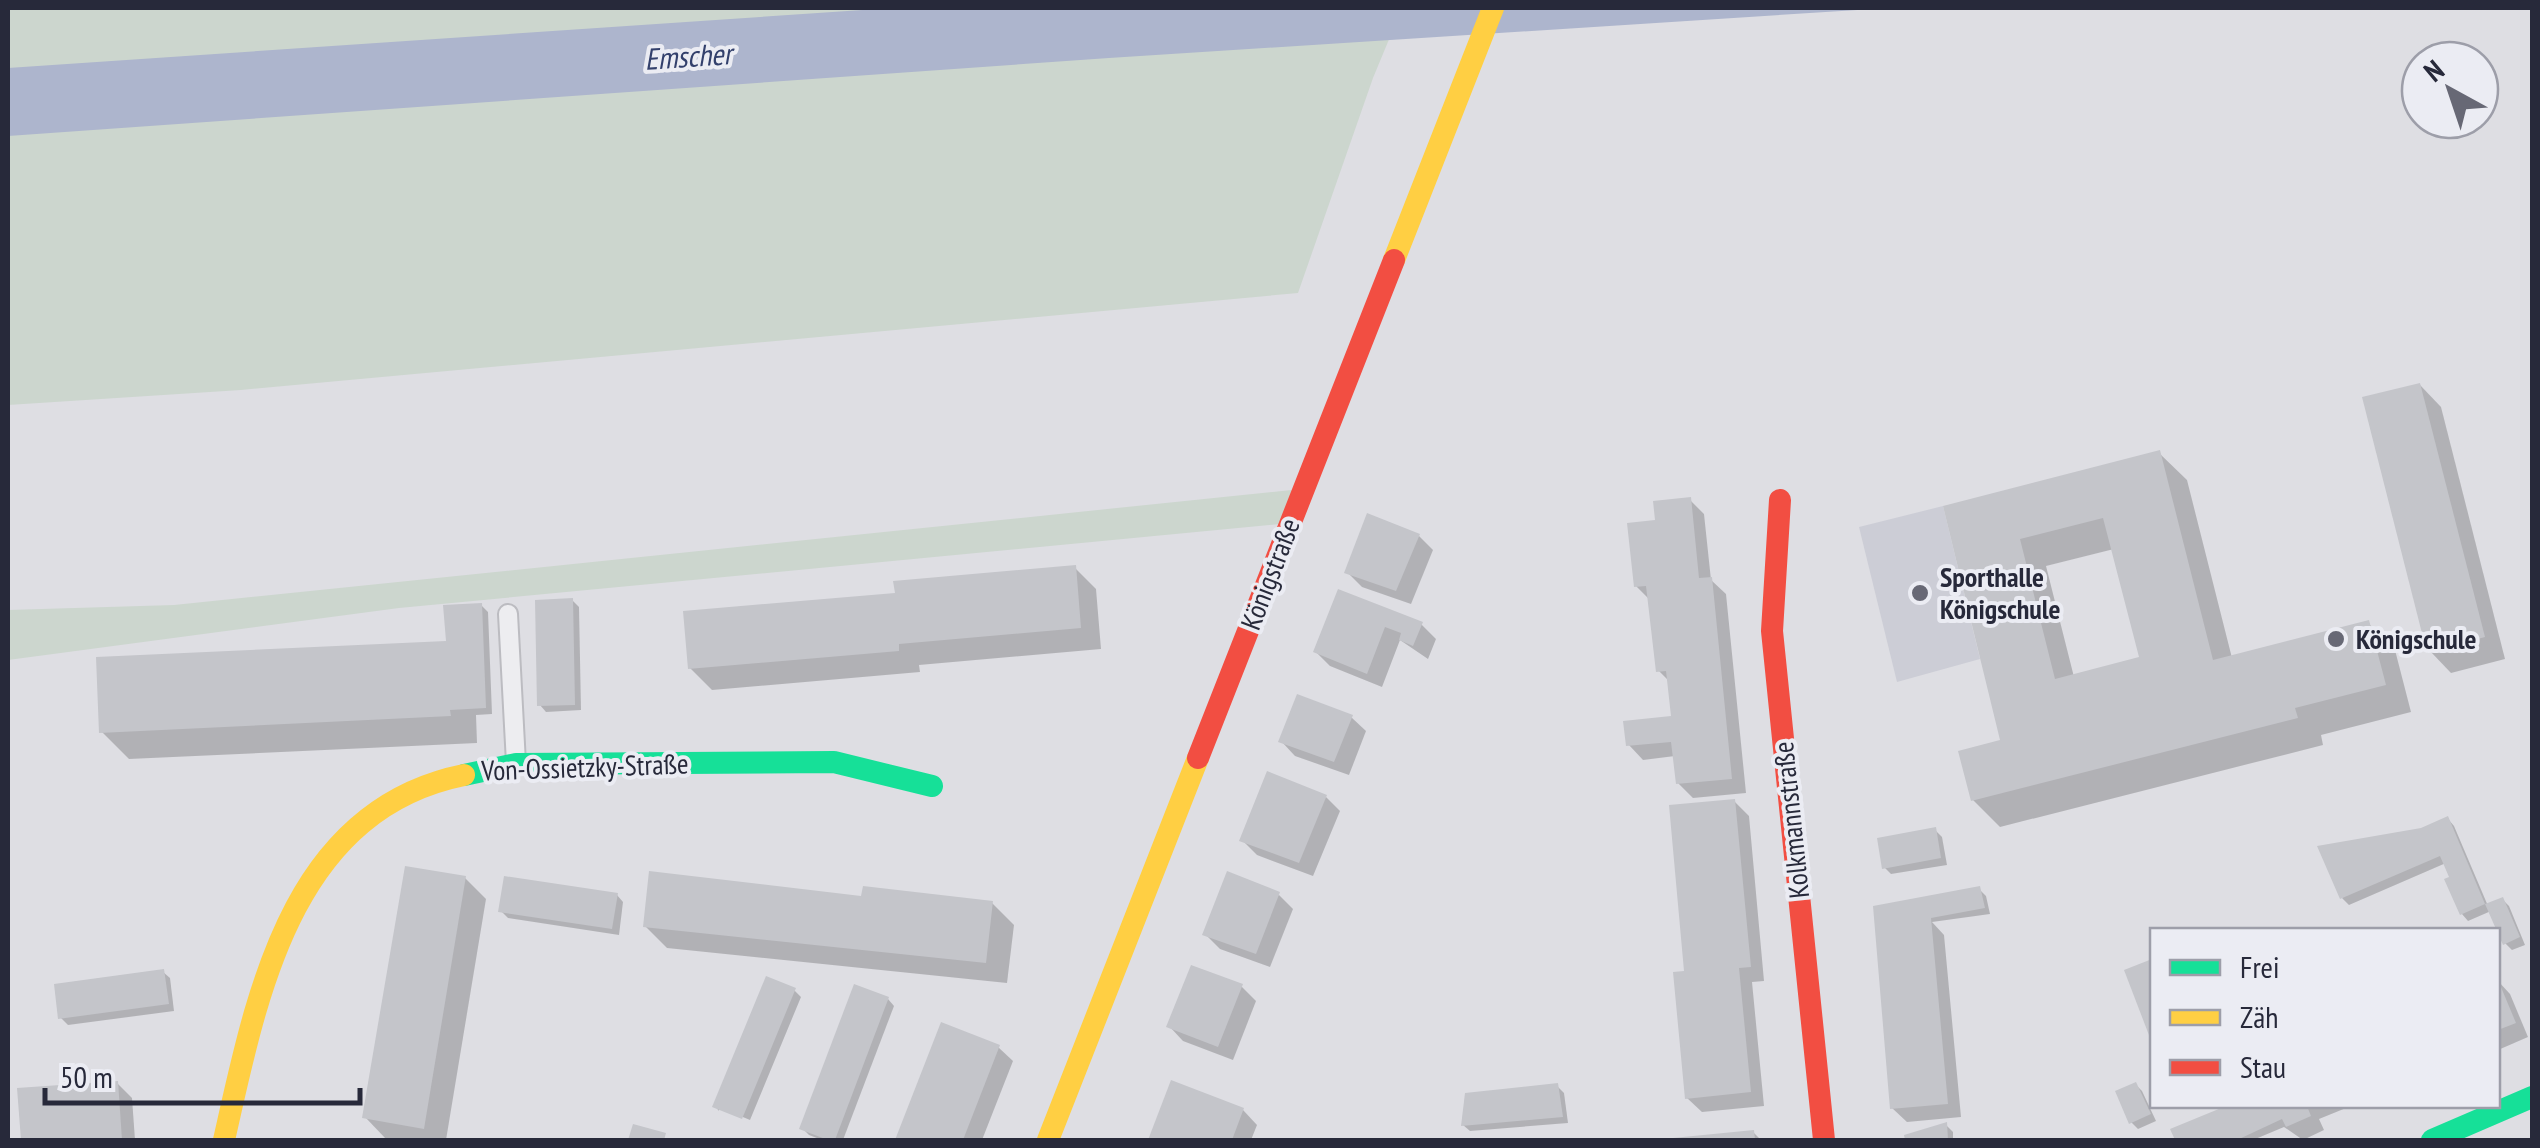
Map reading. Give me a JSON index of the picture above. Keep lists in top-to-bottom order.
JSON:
{
  "streets": {
    "street": ["Königstraße", "Von-Ossietzky-Straße", "Kolkmannstraße"]
  },
  "water": ["Emscher"],
  "places": ["Sporthalle Königschule", "Königschule"],
  "legend": ["Frei", "Zäh", "Stau"],
  "scale_bar": "50 m",
  "north": "top left"
}
